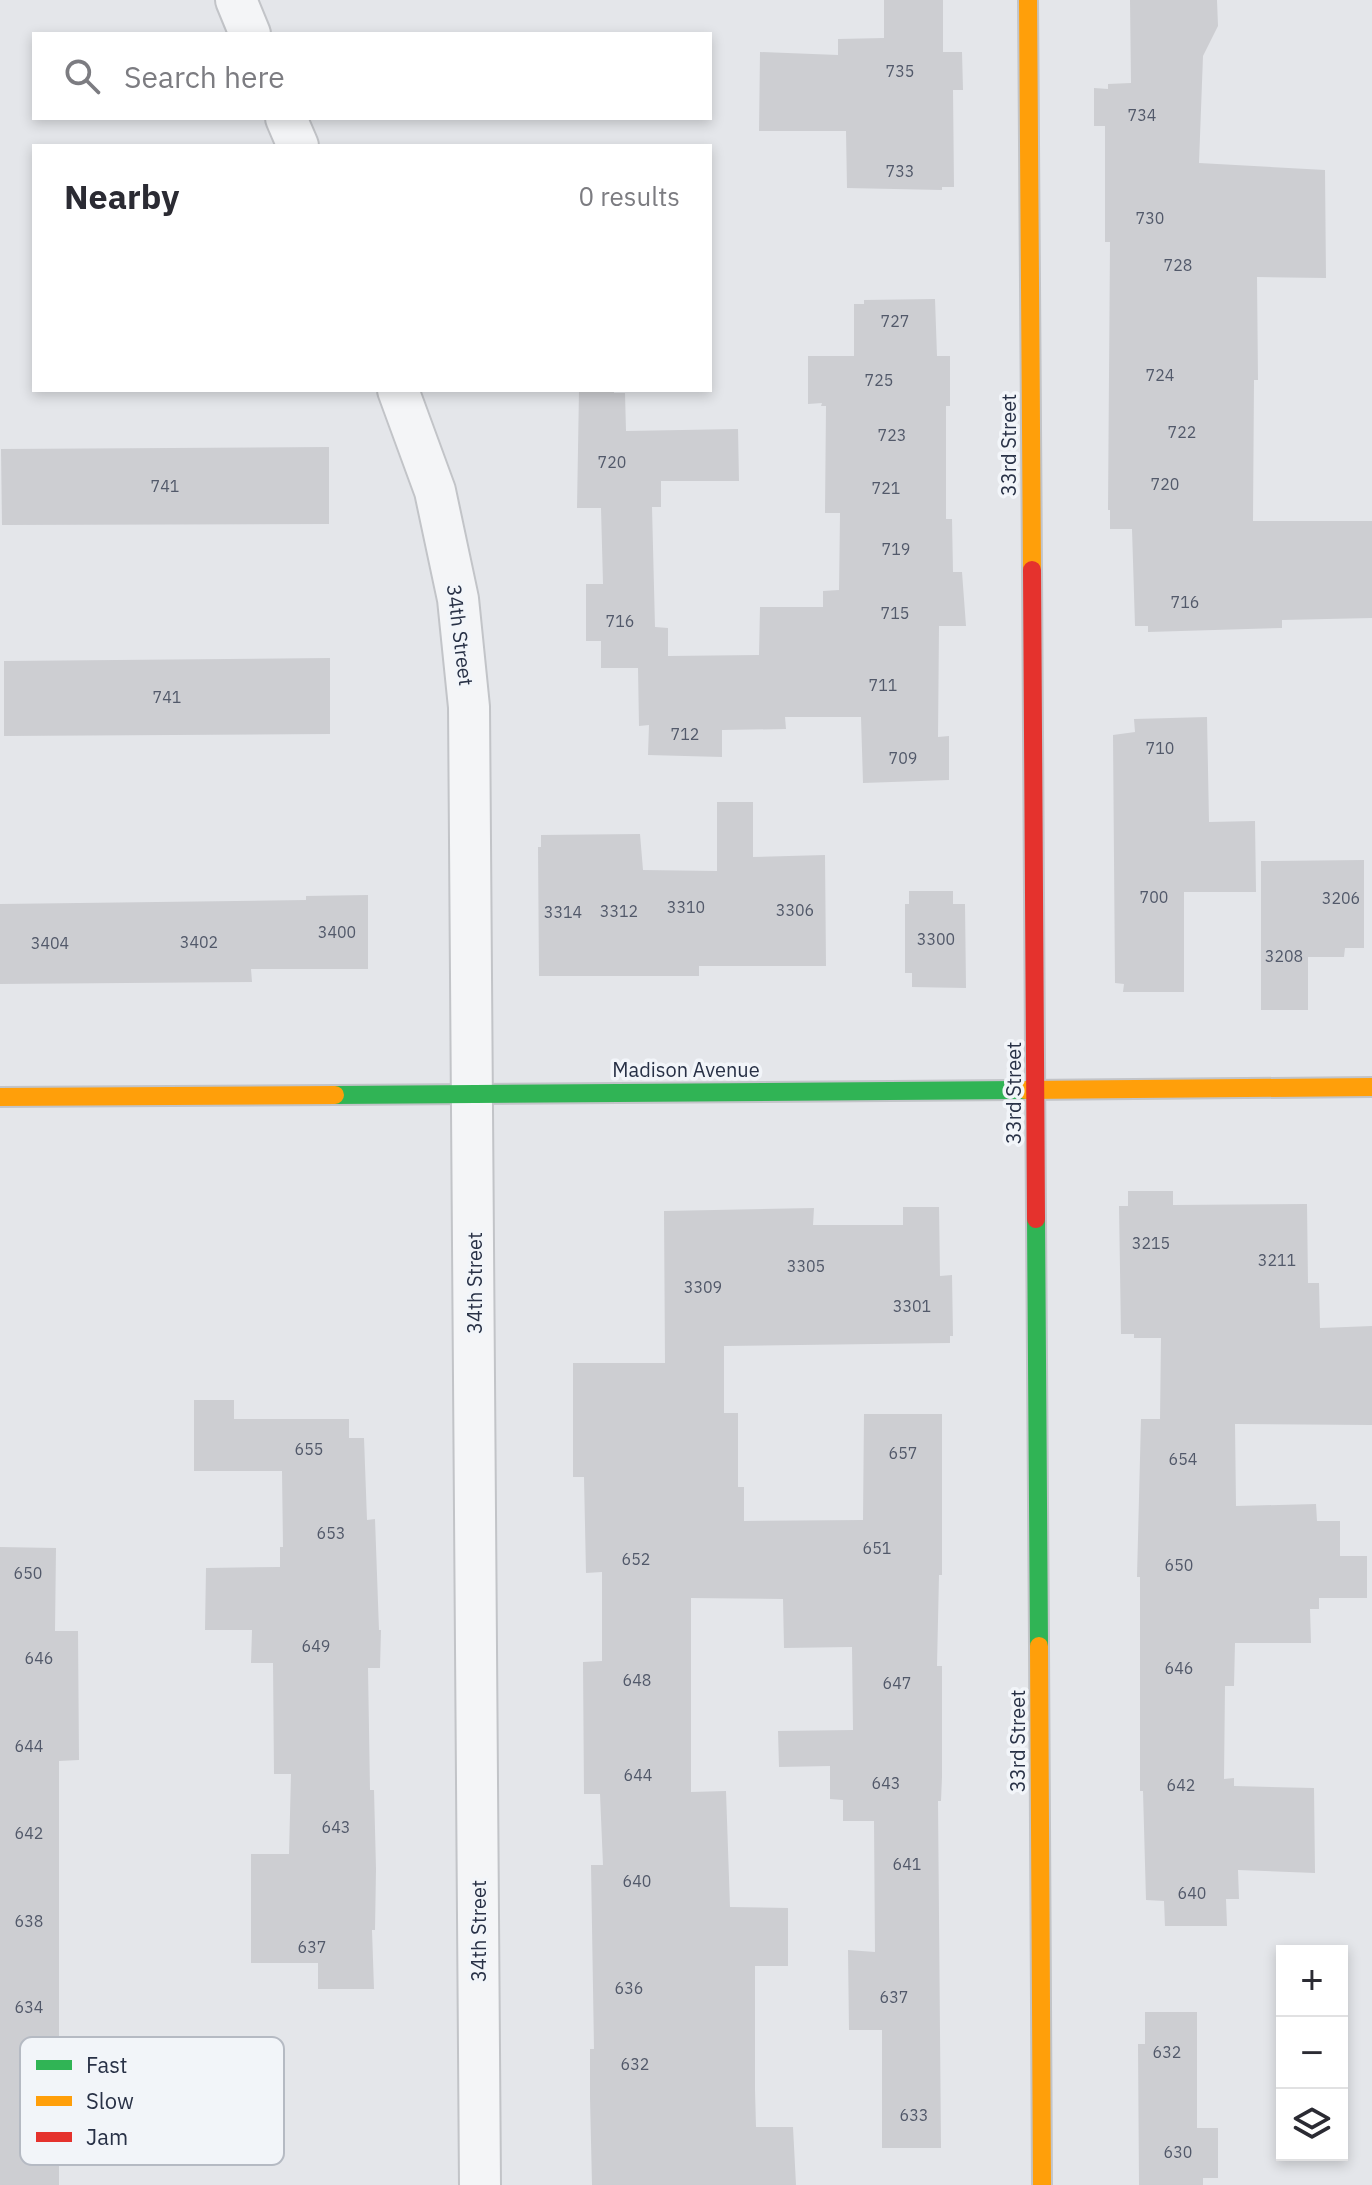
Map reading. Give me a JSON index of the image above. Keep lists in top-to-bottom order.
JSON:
{
  "streets": {
    "street": ["33rd Street", "34th Street", "Madison Avenue"]
  },
  "crossings": [
    ["33rd Street", "Madison Avenue"],
    ["34th Street", "Madison Avenue"]
  ],
  "house_numbers": [
    "735",
    "734",
    "733",
    "730",
    "728",
    "727",
    "724",
    "725",
    "722",
    "723",
    "720",
    "720",
    "741",
    "721",
    "719",
    "716",
    "715",
    "716",
    "711",
    "741",
    "712",
    "710",
    "709",
    "700",
    "3206",
    "3310",
    "3306",
    "3312",
    "3314",
    "3400",
    "3300",
    "3402",
    "3404",
    "3208",
    "3215",
    "3211",
    "3305",
    "3309",
    "3301",
    "655",
    "657",
    "654",
    "653",
    "651",
    "652",
    "650",
    "650",
    "649",
    "646",
    "646",
    "648",
    "647",
    "644",
    "644",
    "643",
    "642",
    "643",
    "642",
    "641",
    "640",
    "640",
    "638",
    "637",
    "636",
    "637",
    "634",
    "632",
    "632",
    "633",
    "630"
  ],
  "legend": ["Fast", "Slow", "Jam"],
  "page": {
    "search": "Search here",
    "heading": ["Nearby", "0 results"],
    "map_buttons": ["+", "−"]
  }
}
